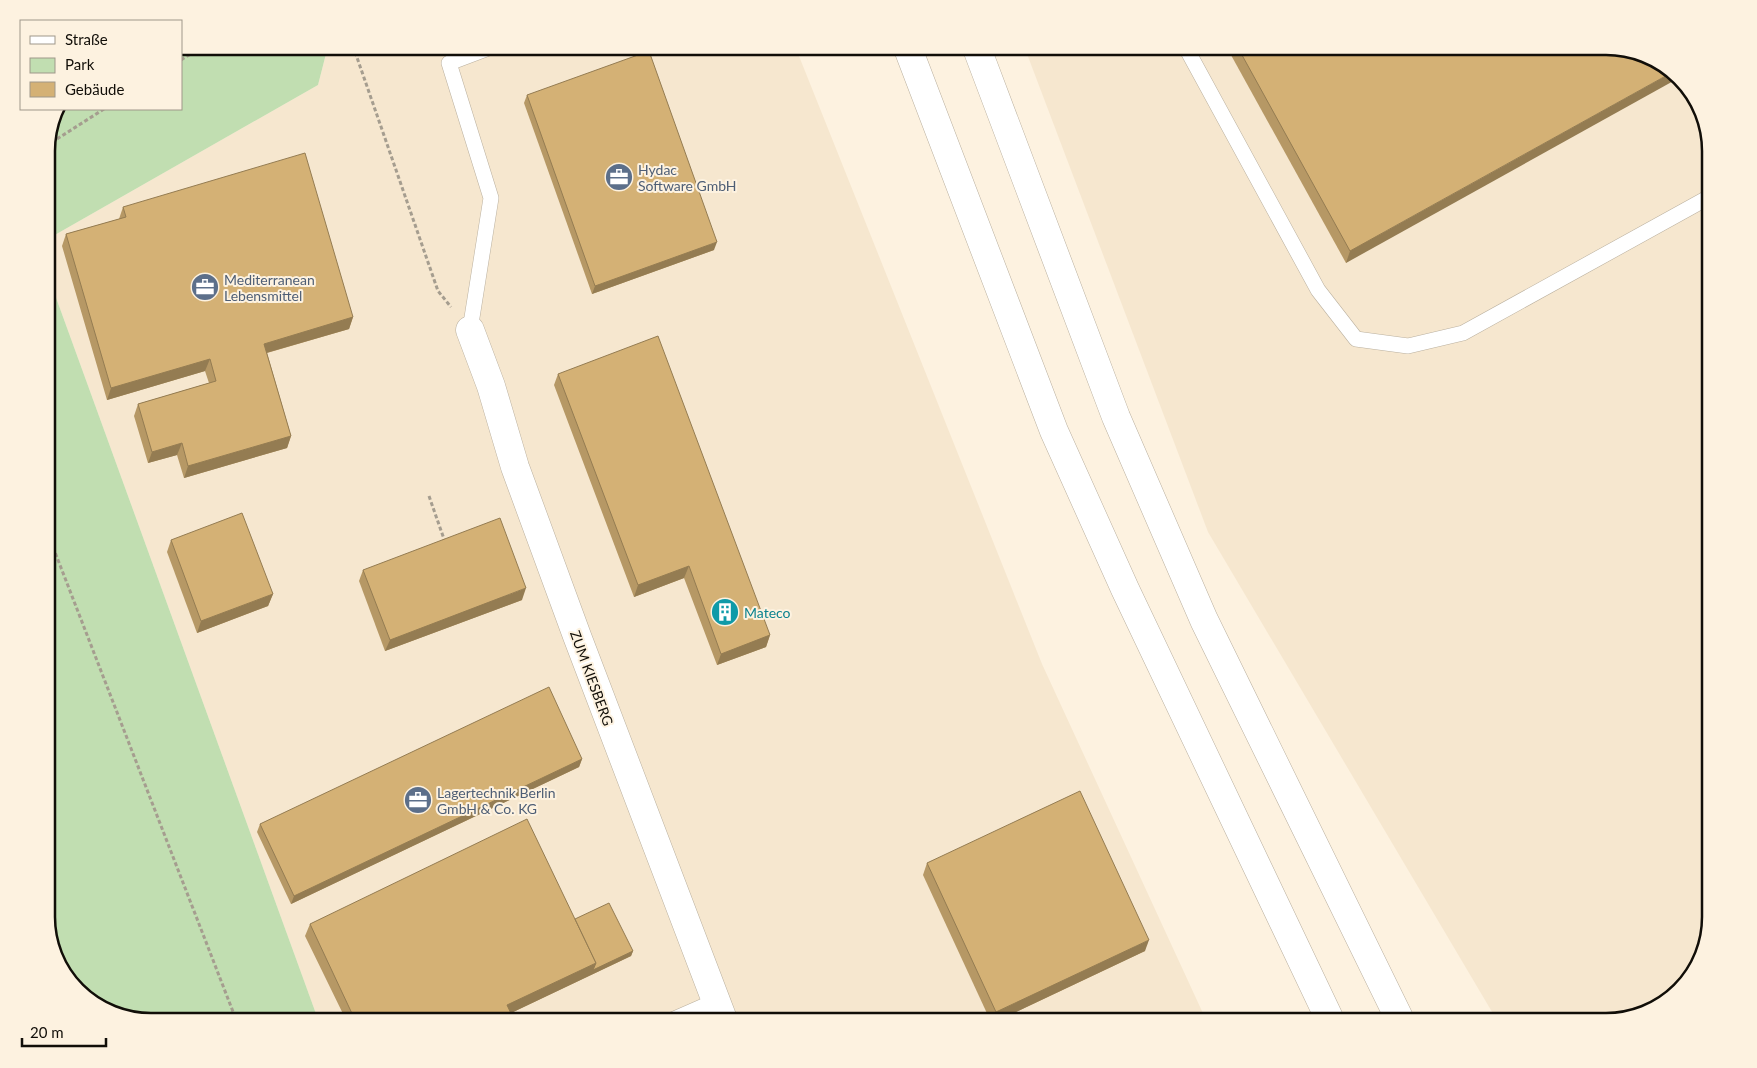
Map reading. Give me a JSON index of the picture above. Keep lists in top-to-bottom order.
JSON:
{
  "streets": {
    "main road": ["ZUM KIESBERG"]
  },
  "places": {
    "office": ["Hydac Software GmbH", "Mediterranean Lebensmittel", "Lagertechnik Berlin GmbH & Co. KG"],
    "building": ["Mateco"]
  },
  "legend": ["Straße", "Park", "Gebäude"],
  "scale_bar": "20 m"
}
